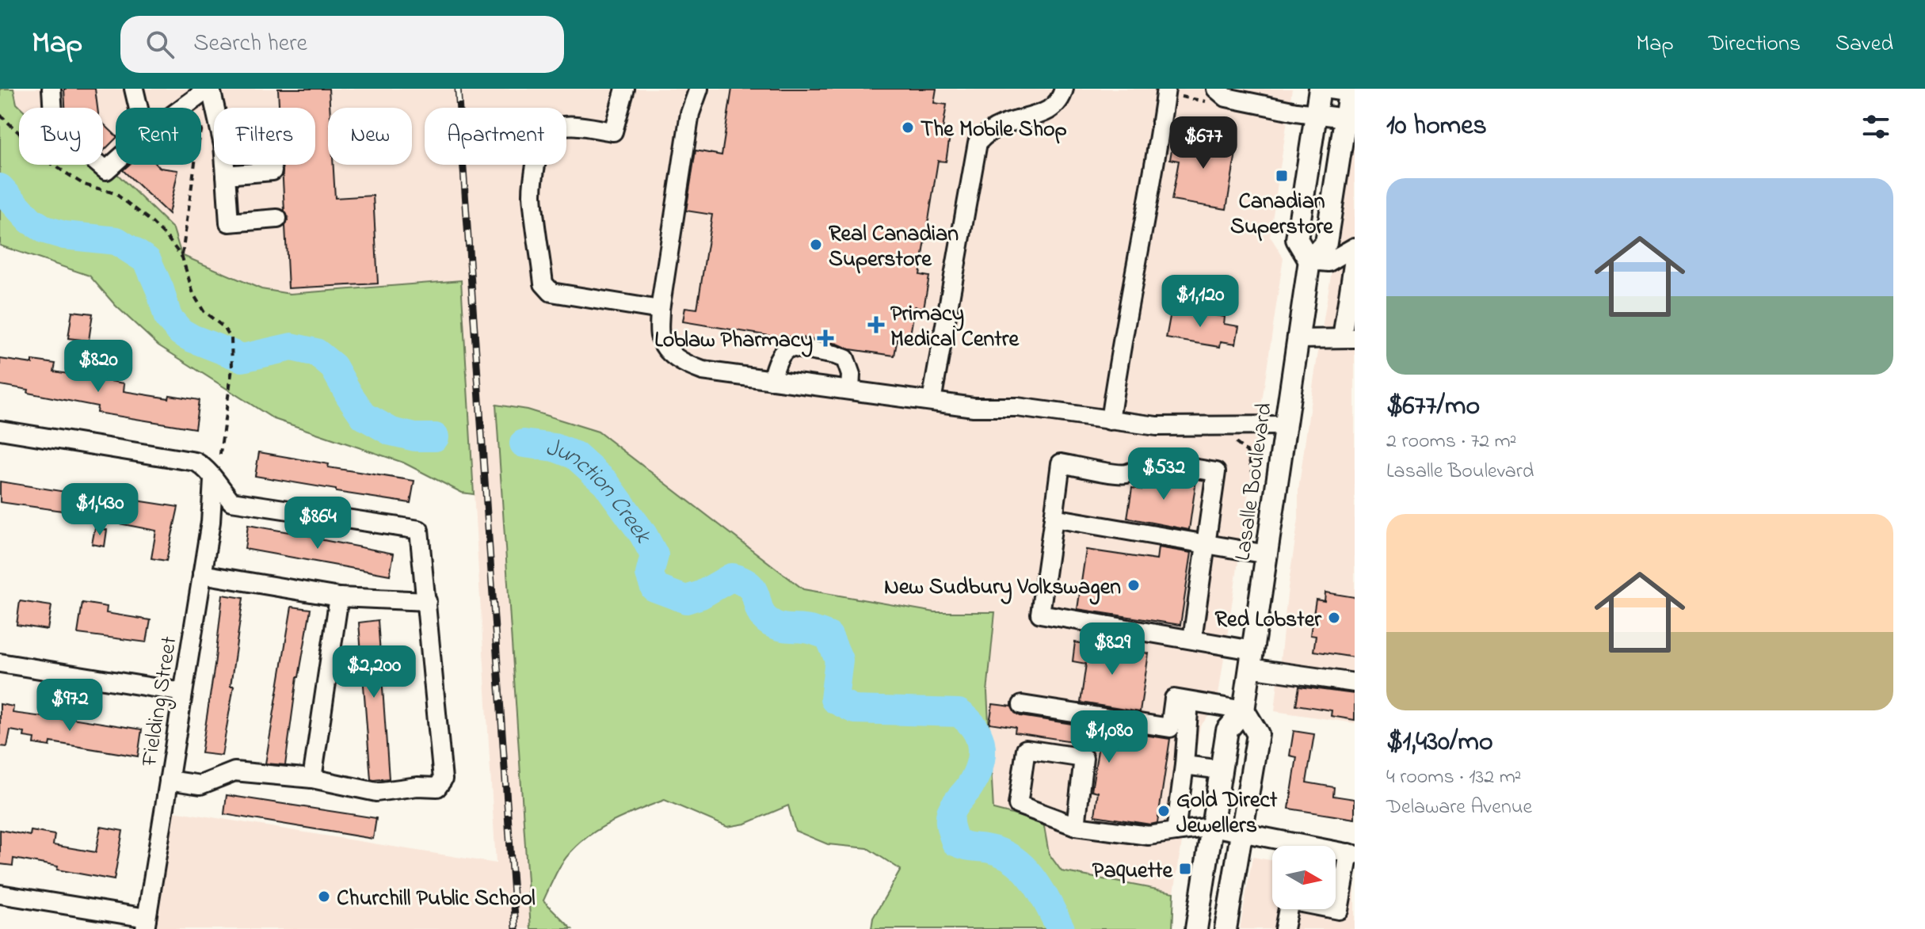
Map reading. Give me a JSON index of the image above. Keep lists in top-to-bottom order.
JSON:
{
  "streets": {
    "main road": ["Lasalle Boulevard"],
    "street": ["Fielding Street"]
  },
  "water": ["Junction Creek"],
  "places": {
    "other": [
      "The Mobile Shop",
      "Real Canadian Superstore",
      "New Sudbury Volkswagen",
      "Red Lobster",
      "Gold Direct Jewellers",
      "Churchill Public School"
    ],
    "transit": ["Canadian Superstore", "Paquette"],
    "health": ["Primacy Medical Centre", "Loblaw Pharmacy"]
  },
  "north": "right",
  "page": {
    "header": "Map",
    "search": "Search here",
    "nav": ["Map", "Directions", "Saved"],
    "heading": "10 homes",
    "chip": [
      "Buy",
      "Rent",
      "Filters",
      "New",
      "Apartment"
    ],
    "price": [
      "$677",
      "$1,120",
      "$820",
      "$532",
      "$1,430",
      "$864",
      "$829",
      "$2,200",
      "$972",
      "$1,080"
    ],
    "list": [
      {
        "name": "$677/mo",
        "note": "2 rooms · 72 m² · Lasalle Boulevard"
      },
      {
        "name": "$1,430/mo",
        "note": "4 rooms · 132 m² · Delaware Avenue"
      }
    ]
  }
}
